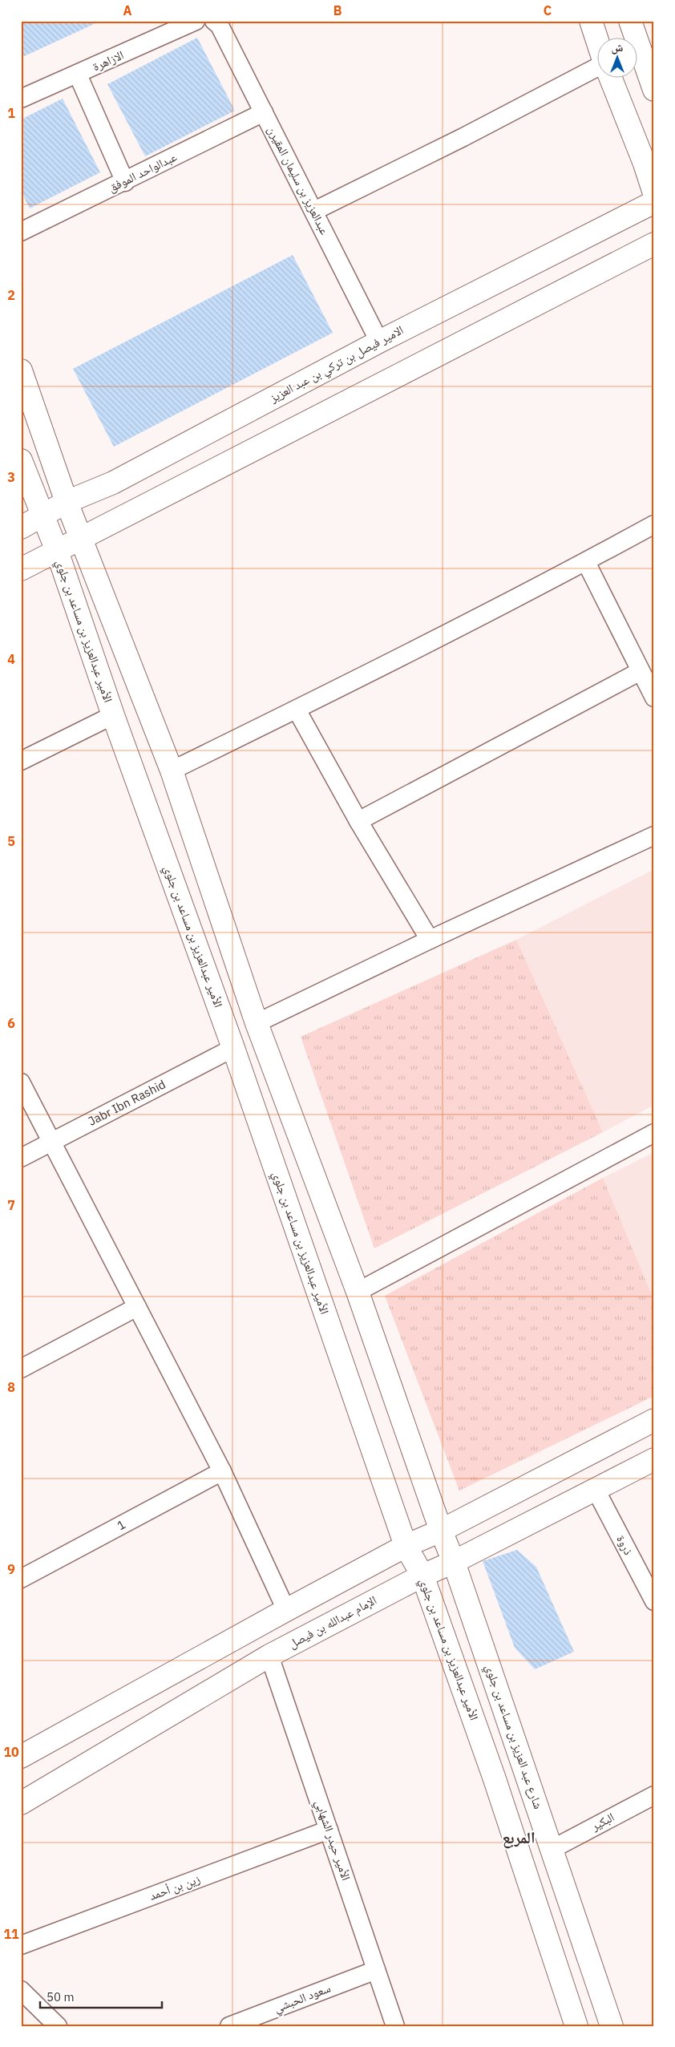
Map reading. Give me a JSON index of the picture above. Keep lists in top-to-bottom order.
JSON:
{
  "streets": {
    "main road": [
      "الامير فيصل بن تركي بن عبد العزيز",
      "الأمير عبدالعزيز بن مساعد بن جلوي",
      "الإمام عبدالله بن فيصل",
      "شارع عبد العزيز بن مساعد بن جلوي"
    ],
    "street": [
      "الازاهرة",
      "عبدالواحد الموفق",
      "عبدالعزيز بن سليمان المقيرن",
      "Jabr Ibn Rashid",
      "1",
      "ذروة",
      "البكير",
      "الأمير حيدر الشهابي",
      "زين بن أحمد",
      "سعود الحبشي"
    ]
  },
  "crossings": [
    ["عبدالواحد الموفق", "عبدالعزيز بن سليمان المقيرن"],
    ["عبدالعزيز بن سليمان المقيرن", "الامير فيصل بن تركي بن عبد العزيز"],
    ["الامير فيصل بن تركي بن عبد العزيز", "الأمير عبدالعزيز بن مساعد بن جلوي"],
    ["الأمير عبدالعزيز بن مساعد بن جلوي", "Jabr Ibn Rashid"],
    ["الأمير عبدالعزيز بن مساعد بن جلوي", "الإمام عبدالله بن فيصل"],
    ["ذروة", "الإمام عبدالله بن فيصل"],
    ["الإمام عبدالله بن فيصل", "شارع عبد العزيز بن مساعد بن جلوي"],
    ["الإمام عبدالله بن فيصل", "الأمير حيدر الشهابي"],
    ["شارع عبد العزيز بن مساعد بن جلوي", "البكير"],
    ["الأمير حيدر الشهابي", "زين بن أحمد"],
    ["الأمير حيدر الشهابي", "سعود الحبشي"]
  ],
  "districts": ["المربع"],
  "scale_bar": "50 m",
  "north": "top",
  "grid": {
    "columns": ["A", "B", "C"],
    "rows": [
      "1",
      "2",
      "3",
      "4",
      "5",
      "6",
      "7",
      "8",
      "9",
      "10",
      "11"
    ]
  }
}
